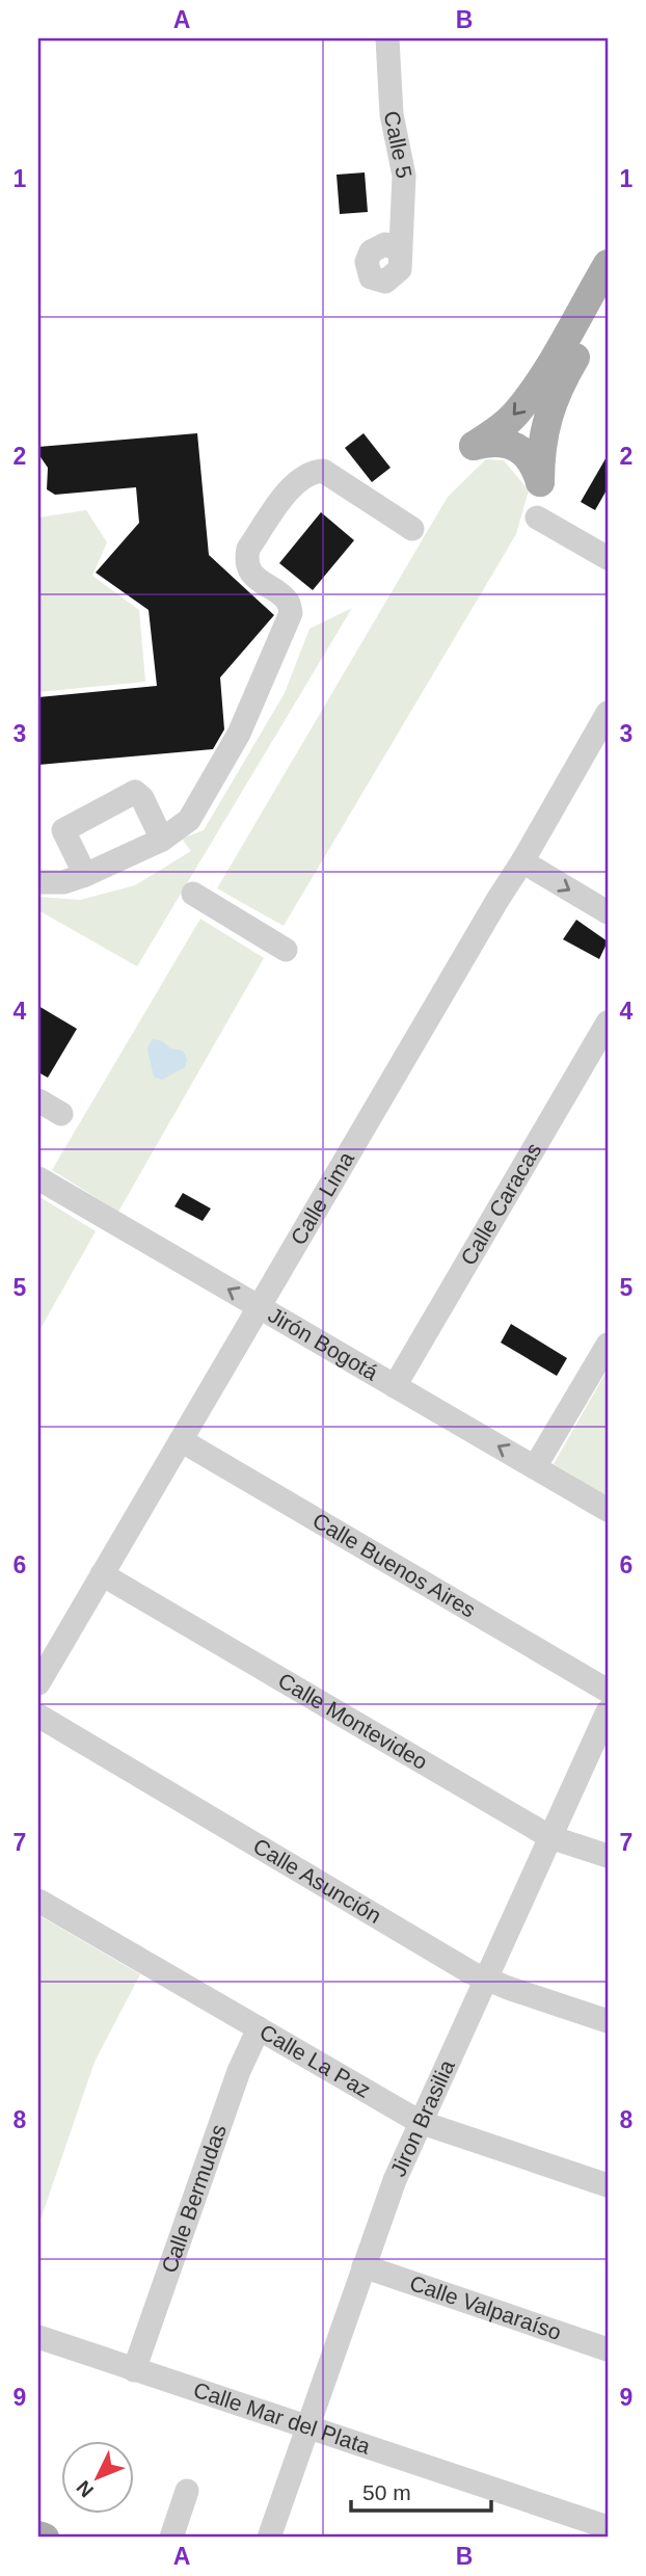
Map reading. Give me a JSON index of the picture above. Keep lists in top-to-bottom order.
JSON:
{
  "streets": {
    "street": [
      "Calle 5",
      "Calle Lima",
      "Calle Caracas",
      "Jirón Bogotá",
      "Calle Buenos Aires",
      "Calle Montevideo",
      "Calle Asunción",
      "Calle La Paz",
      "Jiron Brasilia",
      "Calle Bermudas",
      "Calle Valparaíso",
      "Calle Mar del Plata"
    ]
  },
  "crossings": [
    ["Calle Lima", "Jirón Bogotá"],
    ["Calle Lima", "Calle Buenos Aires"],
    ["Calle Lima", "Calle Montevideo"],
    ["Calle Caracas", "Jirón Bogotá"],
    ["Calle Montevideo", "Jiron Brasilia"],
    ["Calle Asunción", "Jiron Brasilia"],
    ["Calle La Paz", "Jiron Brasilia"],
    ["Calle La Paz", "Calle Bermudas"],
    ["Jiron Brasilia", "Calle Valparaíso"],
    ["Jiron Brasilia", "Calle Mar del Plata"],
    ["Calle Bermudas", "Calle Mar del Plata"]
  ],
  "one_way": ["Jirón Bogotá"],
  "scale_bar": "50 m",
  "north": "bottom left",
  "grid": {
    "columns": ["A", "B"],
    "rows": [
      "1",
      "2",
      "3",
      "4",
      "5",
      "6",
      "7",
      "8",
      "9"
    ]
  }
}
